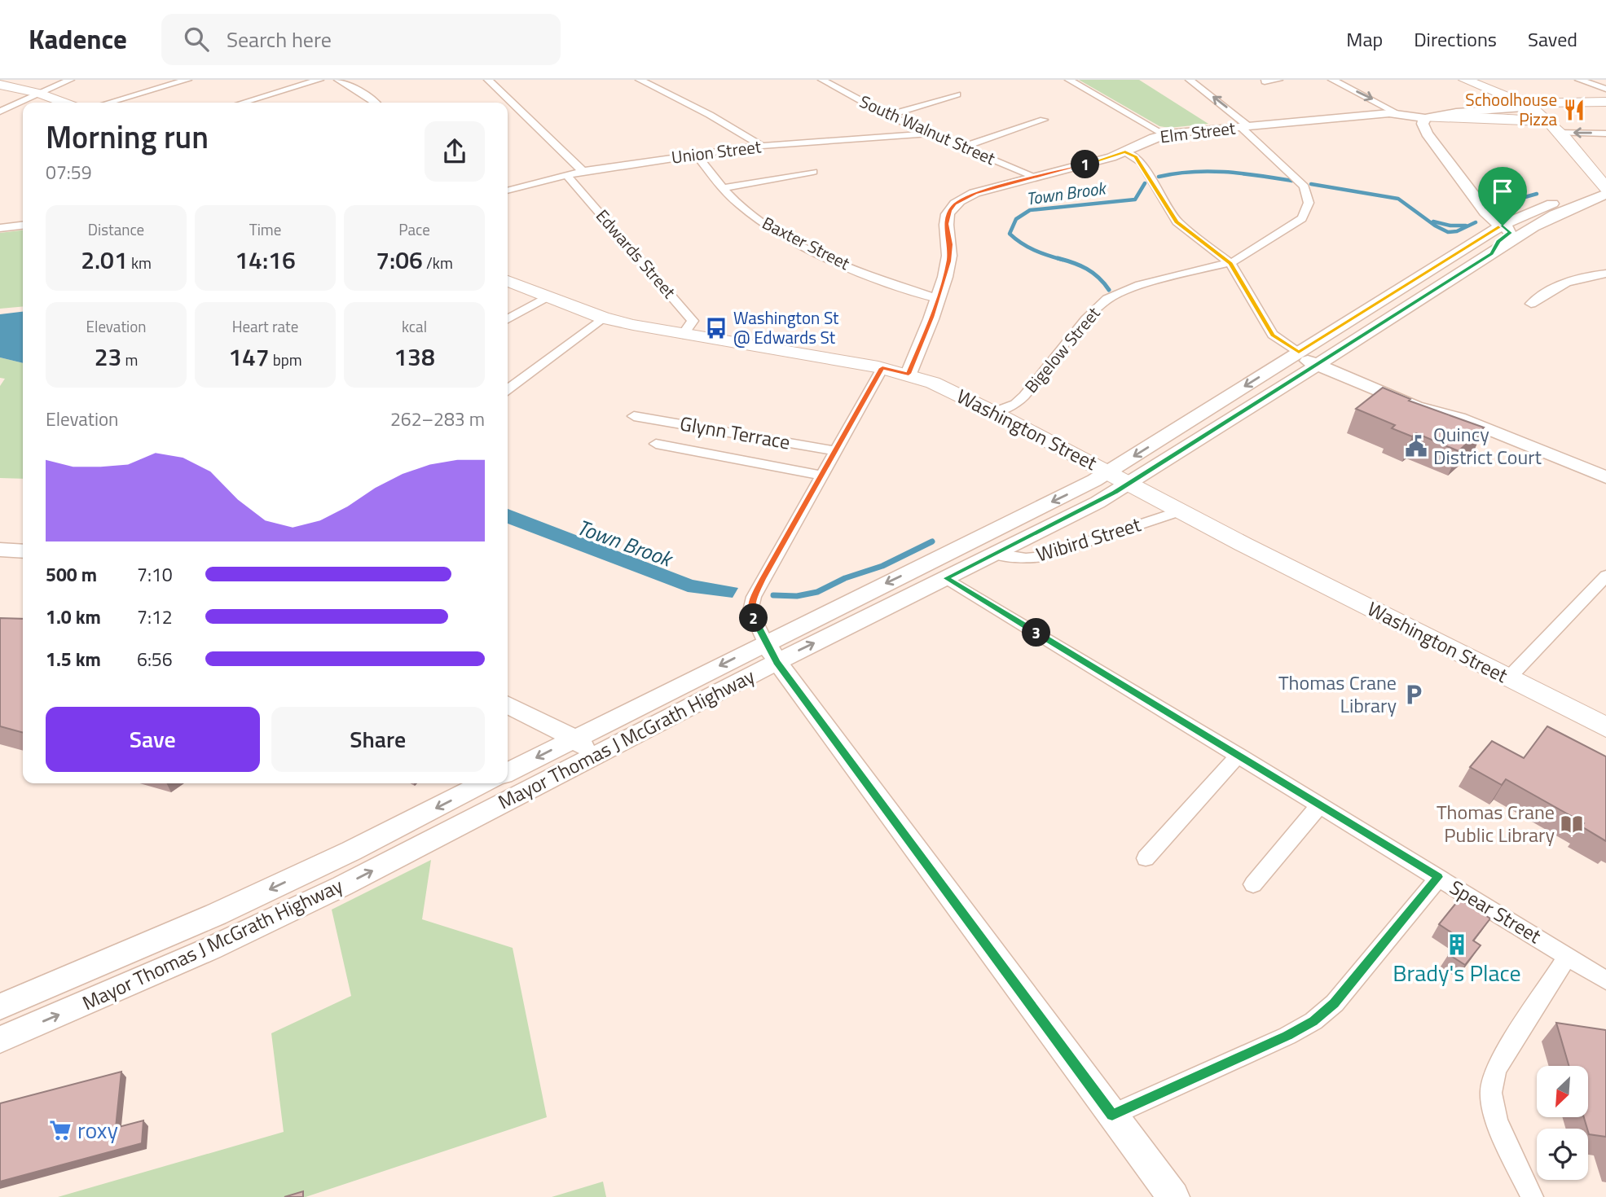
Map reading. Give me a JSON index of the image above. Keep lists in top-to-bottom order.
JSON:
{
  "streets": {
    "main road": ["Elm Street", "Washington Street", "Mayor Thomas J McGrath Highway"],
    "street": [
      "South Walnut Street",
      "Union Street",
      "Baxter Street",
      "Edwards Street",
      "Bigelow Street",
      "Glynn Terrace",
      "Wibird Street",
      "Spear Street"
    ]
  },
  "crossings": [
    ["South Walnut Street", "Elm Street"],
    ["South Walnut Street", "Union Street"],
    ["Elm Street", "Baxter Street"],
    ["Elm Street", "Bigelow Street"],
    ["Elm Street", "Washington Street"],
    ["Union Street", "Baxter Street"],
    ["Union Street", "Edwards Street"],
    ["Edwards Street", "Washington Street"],
    ["Bigelow Street", "Washington Street"],
    ["Washington Street", "Wibird Street"],
    ["Washington Street", "Mayor Thomas J McGrath Highway"],
    ["Wibird Street", "Mayor Thomas J McGrath Highway"],
    ["Mayor Thomas J McGrath Highway", "Spear Street"]
  ],
  "water": ["Town Brook"],
  "places": {
    "restaurant": ["Schoolhouse Pizza"],
    "bus stop": ["Washington St @ Edwards St"],
    "public building": ["Quincy District Court"],
    "parking": ["Thomas Crane Library"],
    "library": ["Thomas Crane Public Library"],
    "building": ["Brady's Place"],
    "supermarket": ["roxy"]
  },
  "north": "bottom left",
  "page": {
    "header": "Kadence",
    "search": "Search here",
    "nav": ["Map", "Directions", "Saved"],
    "heading": ["Morning run", "07:59"],
    "pins": ["1", "2", "3"],
    "stats": [
      ["Distance", "2.01 km"],
      ["Time", "14:16"],
      ["Pace", "7:06 /km"],
      ["Elevation", "23 m"],
      ["Heart rate", "147 bpm"],
      ["kcal", "138"]
    ],
    "chart": ["Elevation", "262–283 m"],
    "list": [
      {
        "name": "500 m",
        "note": "7:10"
      },
      {
        "name": "1.0 km",
        "note": "7:12"
      },
      {
        "name": "1.5 km",
        "note": "6:56"
      }
    ],
    "buttons": ["Save", "Share"]
  }
}
